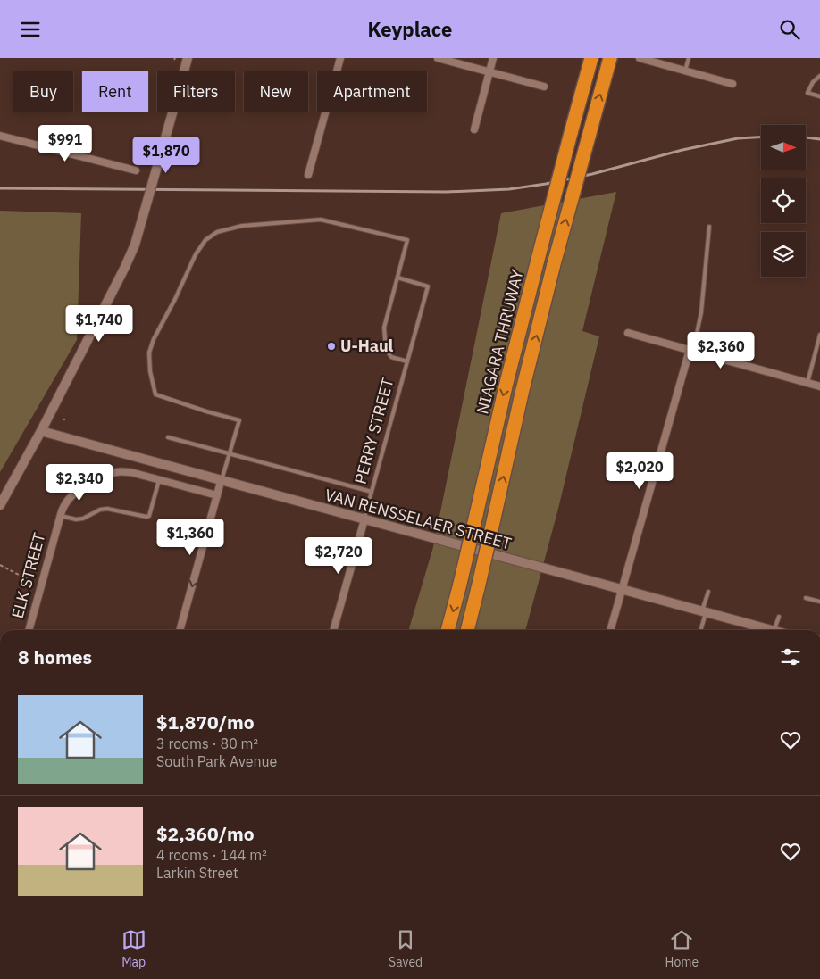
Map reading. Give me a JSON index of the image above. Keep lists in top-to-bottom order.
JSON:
{
  "streets": {
    "highway": ["NIAGARA THRUWAY"],
    "street": ["PERRY STREET", "VAN RENSSELAER STREET", "ELK STREET"]
  },
  "crossings": [
    ["PERRY STREET", "VAN RENSSELAER STREET"]
  ],
  "places": ["U-Haul"],
  "north": "right",
  "page": {
    "header": "Keyplace",
    "chip": [
      "Buy",
      "Rent",
      "Filters",
      "New",
      "Apartment"
    ],
    "price": [
      "$991",
      "$1,870",
      "$1,740",
      "$2,360",
      "$2,020",
      "$2,340",
      "$1,360",
      "$2,720"
    ],
    "heading": "8 homes",
    "list": [
      {
        "name": "$1,870/mo",
        "note": "3 rooms · 80 m² · South Park Avenue"
      },
      {
        "name": "$2,360/mo",
        "note": "4 rooms · 144 m² · Larkin Street"
      }
    ],
    "tabs": ["Map", "Saved", "Home"]
  }
}
